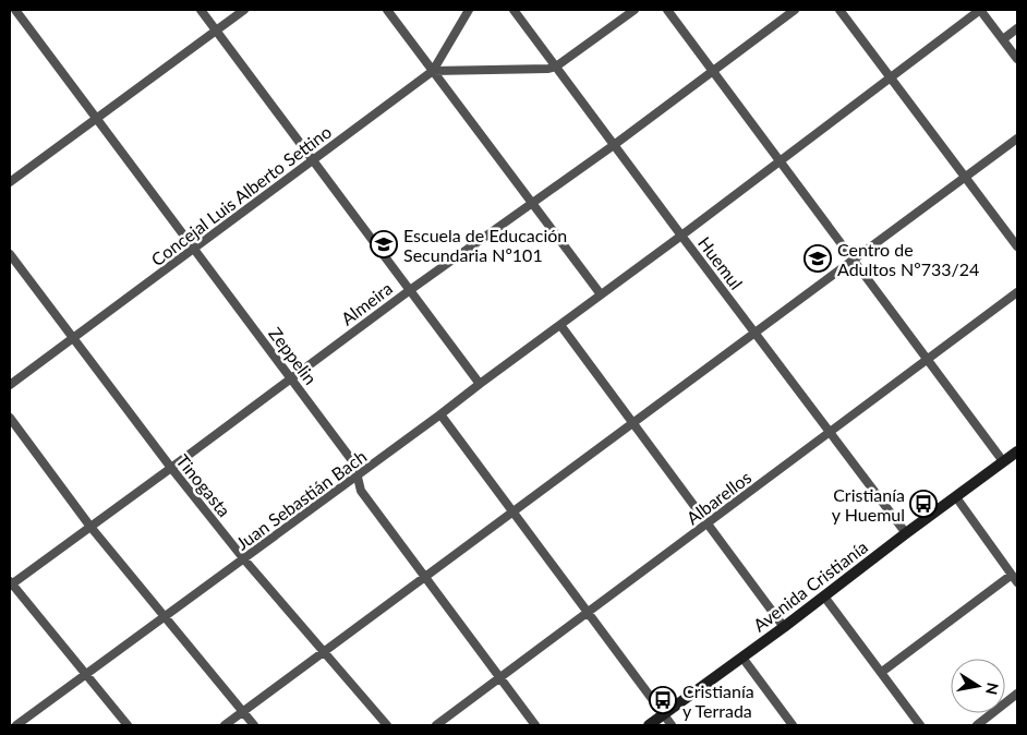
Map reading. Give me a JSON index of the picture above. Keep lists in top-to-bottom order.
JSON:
{
  "streets": {
    "main road": ["Avenida Cristianía"],
    "street": [
      "Concejal Luis Alberto Settino",
      "Huemul",
      "Almeira",
      "Zeppelin",
      "Tinogasta",
      "Albarellos",
      "Juan Sebastián Bach"
    ]
  },
  "crossings": [
    ["Concejal Luis Alberto Settino", "Zeppelin"],
    ["Concejal Luis Alberto Settino", "Tinogasta"],
    ["Huemul", "Almeira"],
    ["Huemul", "Albarellos"],
    ["Huemul", "Juan Sebastián Bach"],
    ["Huemul", "Avenida Cristianía"],
    ["Almeira", "Zeppelin"],
    ["Almeira", "Tinogasta"],
    ["Zeppelin", "Albarellos"],
    ["Zeppelin", "Juan Sebastián Bach"],
    ["Tinogasta", "Juan Sebastián Bach"]
  ],
  "places": {
    "school or university": ["Escuela de Educación Secundaria Nº101", "Centro de Adultos Nº733/24"],
    "bus stop": ["Cristianía y Huemul", "Cristianía y Terrada"]
  },
  "north": "right"
}
